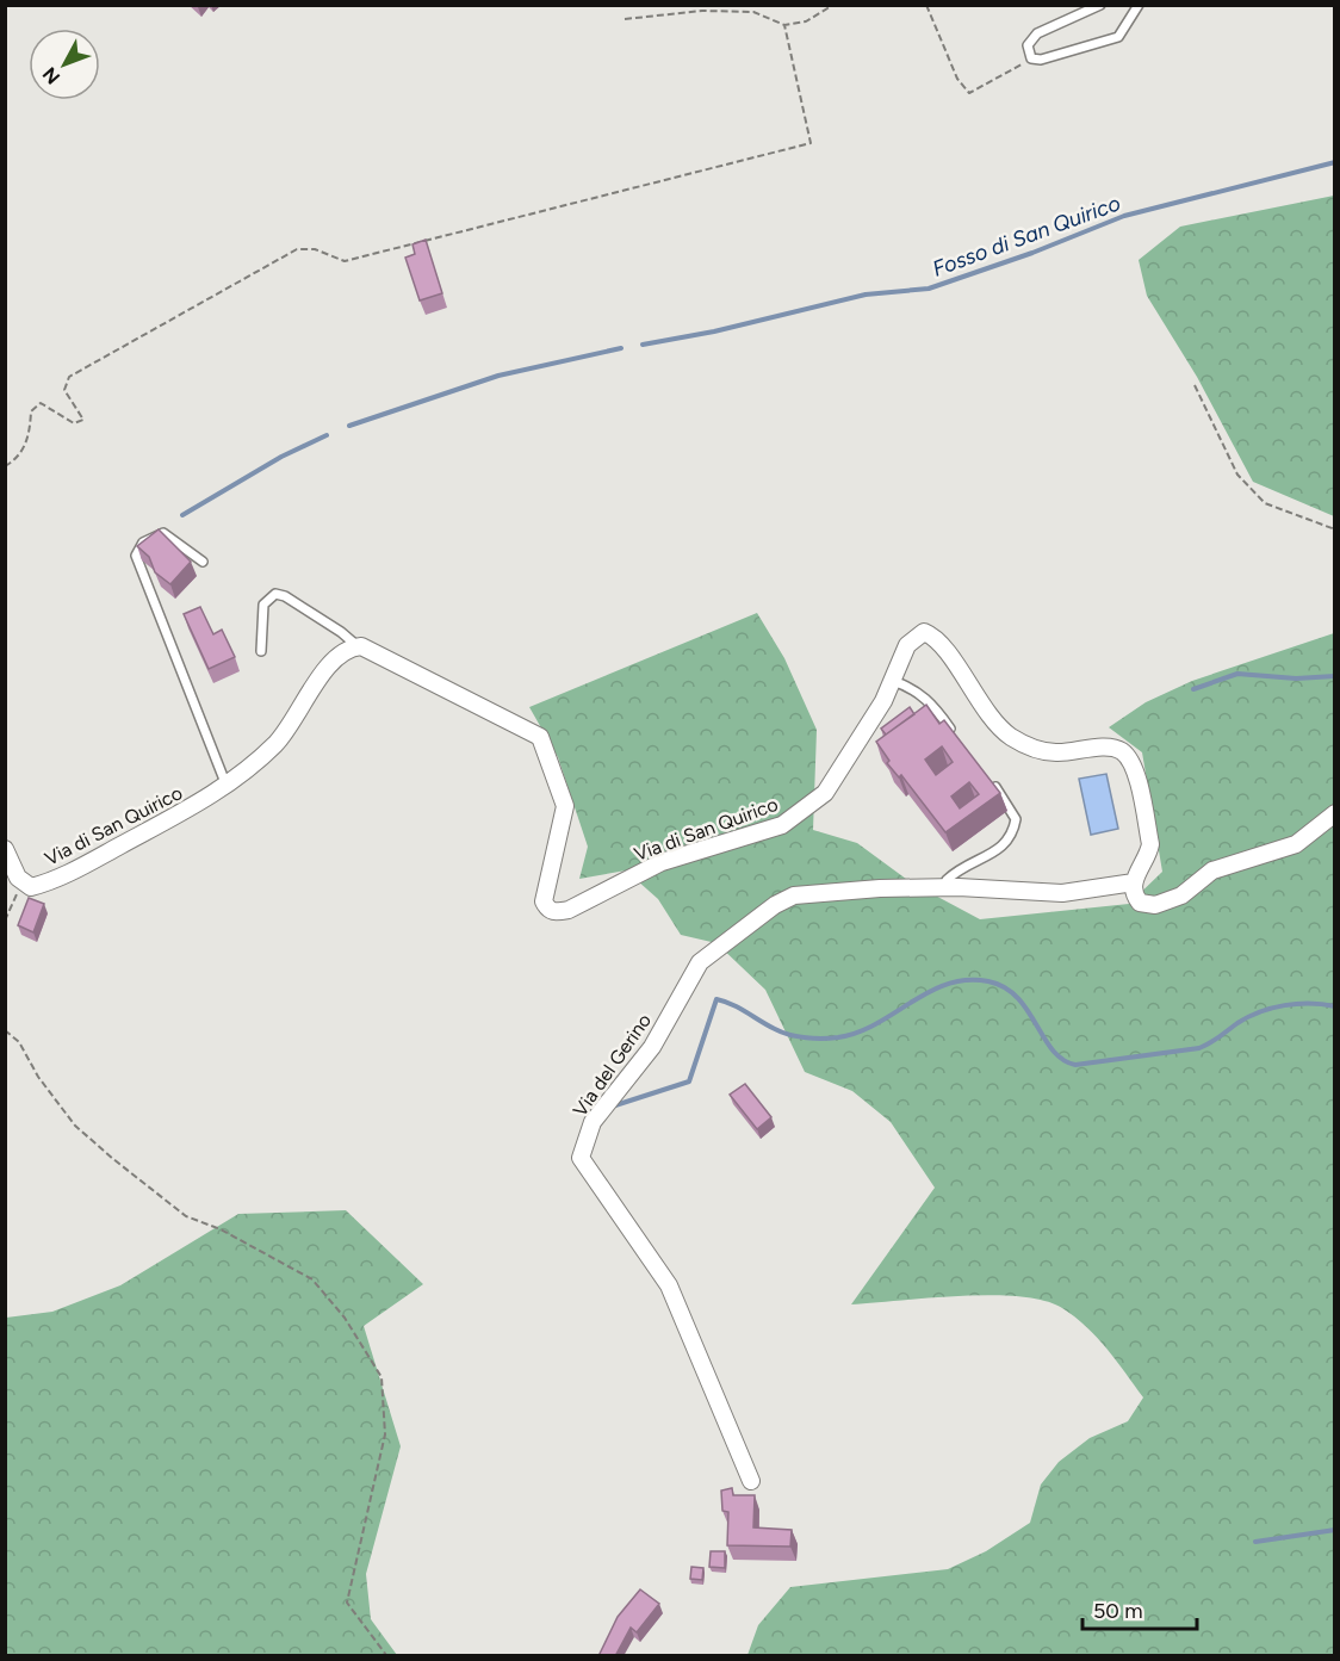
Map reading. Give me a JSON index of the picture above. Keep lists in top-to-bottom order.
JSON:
{
  "streets": {
    "street": ["Via di San Quirico", "Via del Gerino"]
  },
  "crossings": [
    ["Via di San Quirico", "Via del Gerino"]
  ],
  "water": ["Fosso di San Quirico"],
  "scale_bar": "50 m",
  "north": "bottom left"
}
